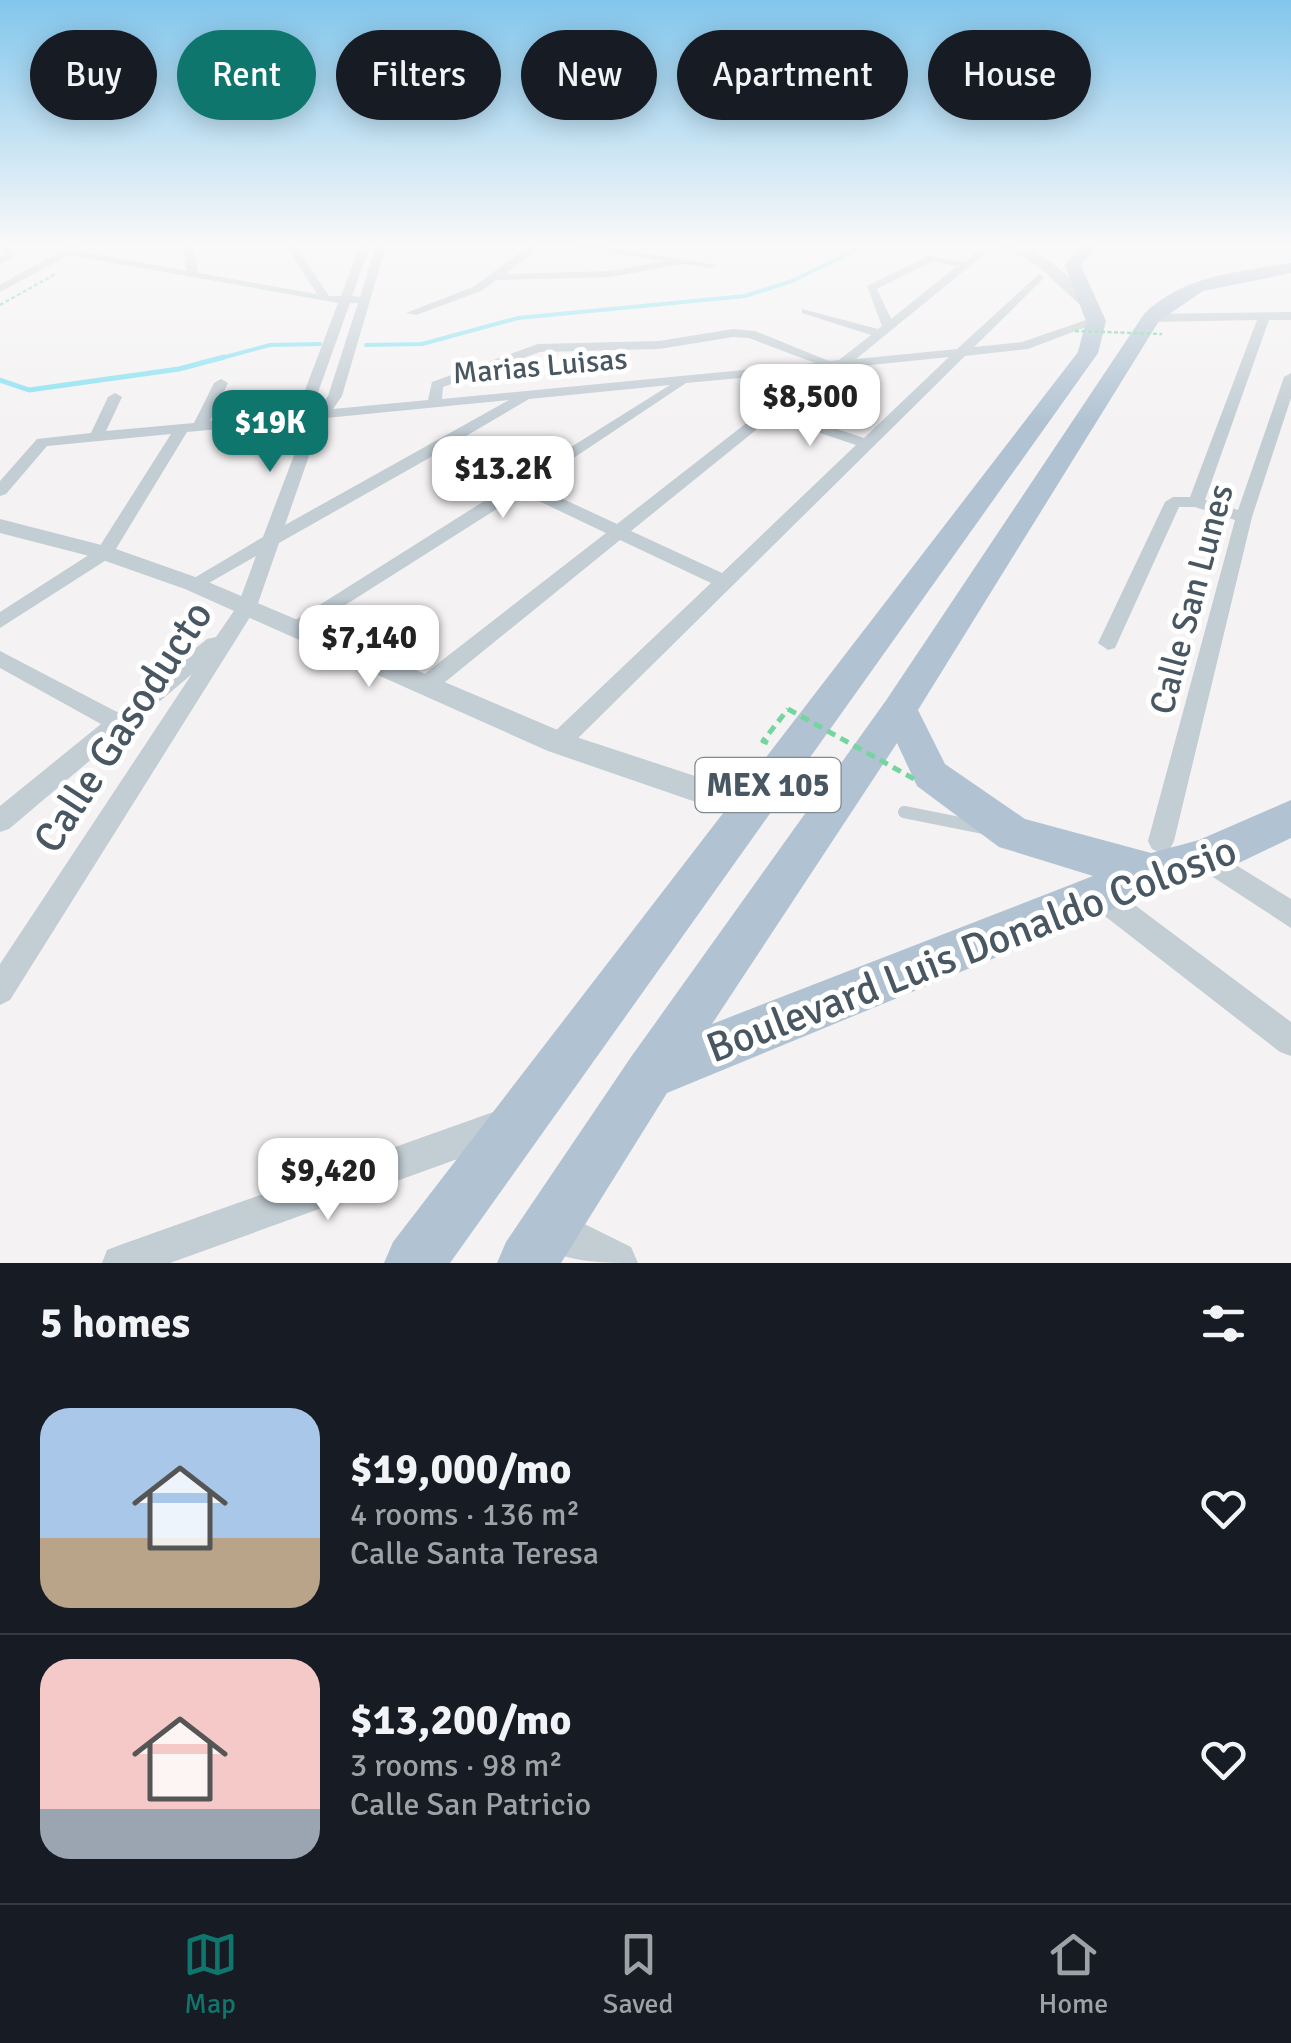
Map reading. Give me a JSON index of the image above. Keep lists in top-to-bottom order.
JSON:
{
  "streets": {
    "main road": ["MEX 105", "Boulevard Luis Donaldo Colosio"],
    "street": ["Marias Luisas", "Calle San Lunes", "Calle Gasoducto"]
  },
  "crossings": [
    ["Marias Luisas", "Calle Gasoducto"],
    ["Marias Luisas", "MEX 105"],
    ["Calle San Lunes", "Boulevard Luis Donaldo Colosio"]
  ],
  "page": {
    "chip": [
      "Buy",
      "Rent",
      "Filters",
      "New",
      "Apartment",
      "House"
    ],
    "price": [
      "$8,500",
      "$19K",
      "$13.2K",
      "$7,140",
      "$9,420"
    ],
    "heading": "5 homes",
    "list": [
      {
        "name": "$19,000/mo",
        "note": "4 rooms · 136 m² · Calle Santa Teresa"
      },
      {
        "name": "$13,200/mo",
        "note": "3 rooms · 98 m² · Calle San Patricio"
      }
    ],
    "tabs": ["Map", "Saved", "Home"]
  }
}
